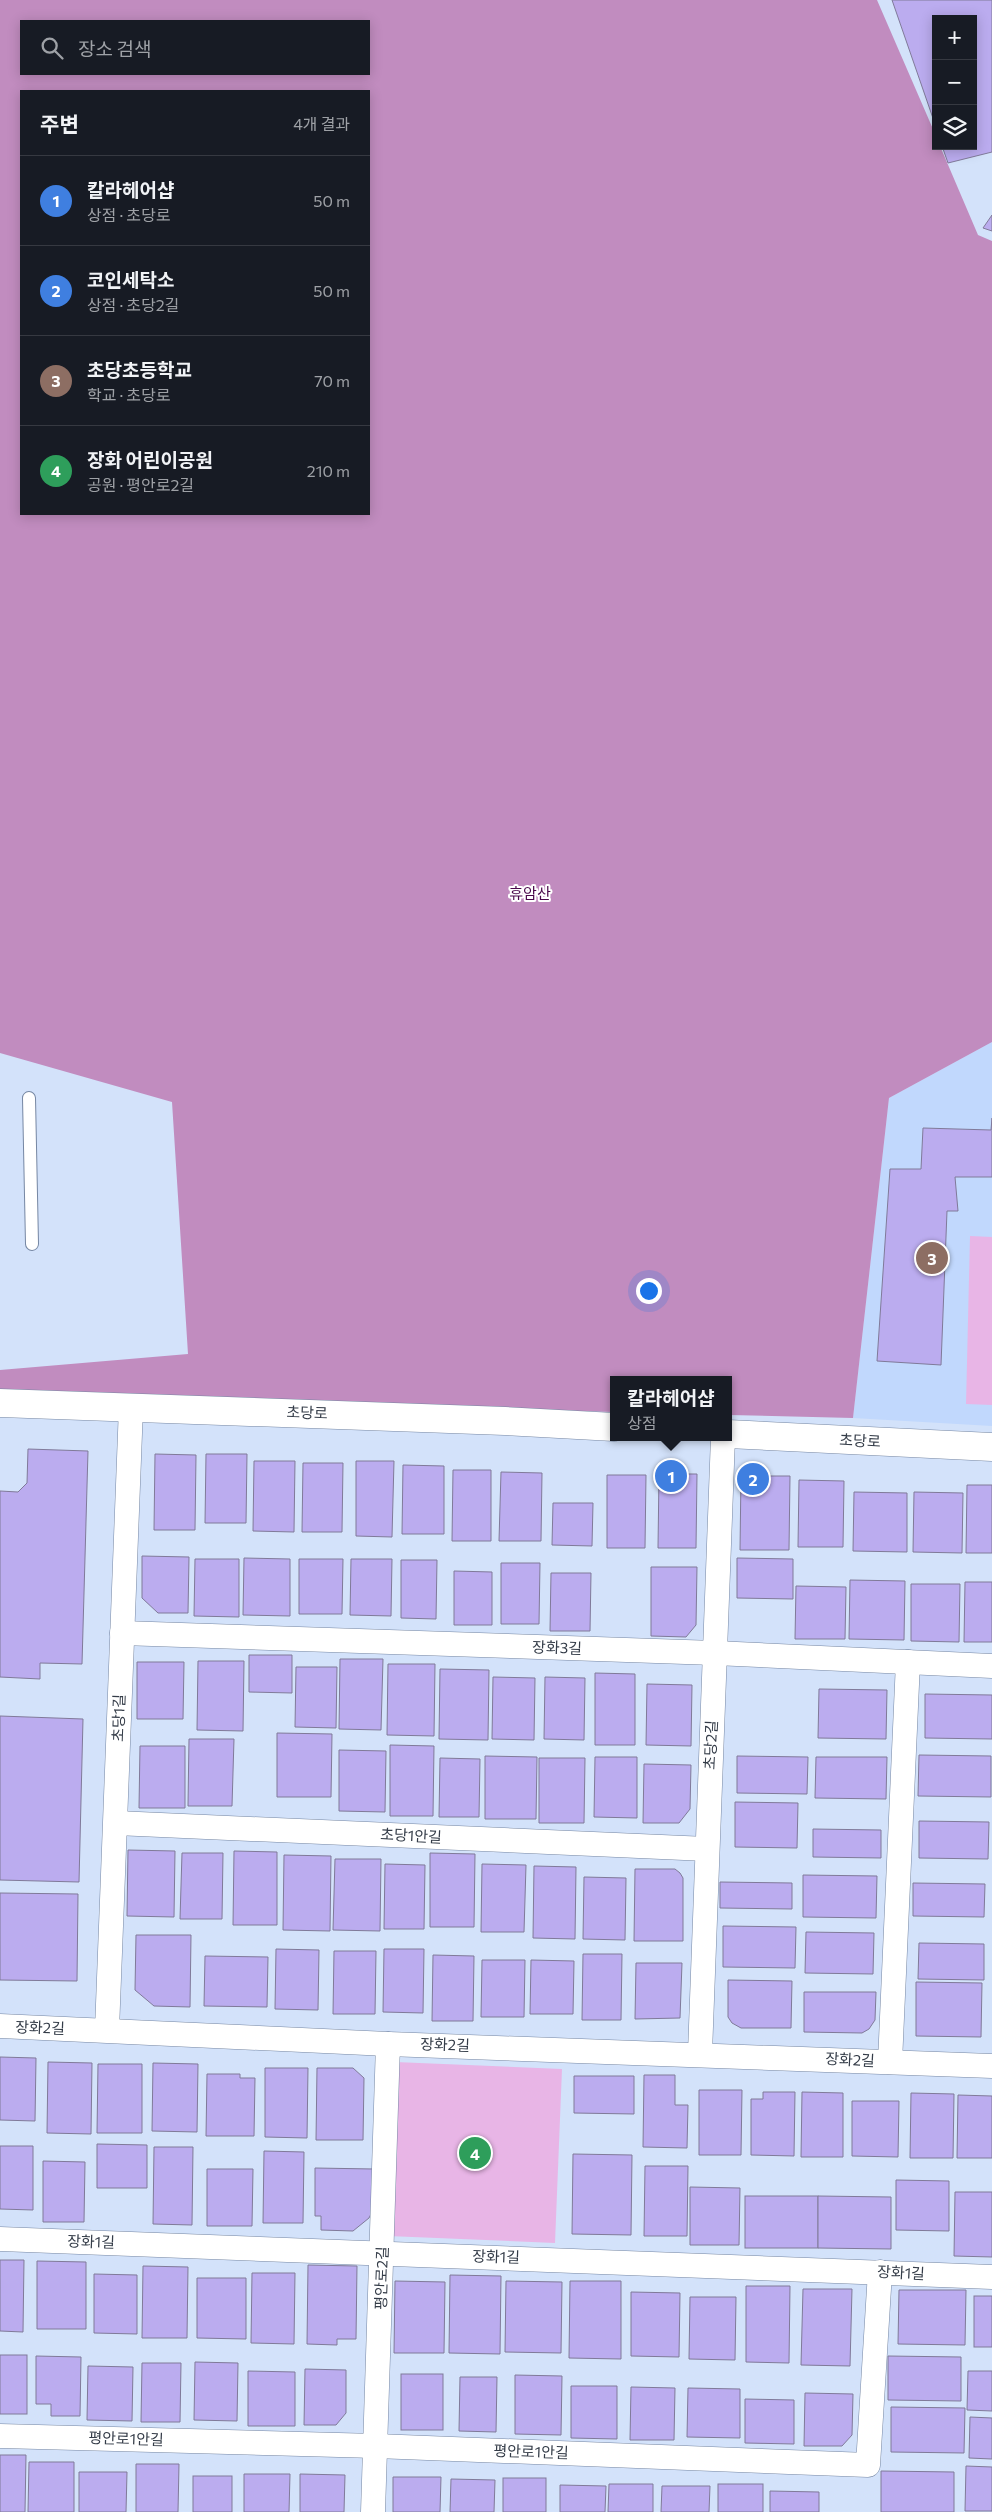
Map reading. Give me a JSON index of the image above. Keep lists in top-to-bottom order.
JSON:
{
  "streets": {
    "street": [
      "초당로",
      "장화3길",
      "초당1길",
      "초당2길",
      "초당1안길",
      "장화2길",
      "장화1길",
      "평안로2길",
      "평안로1안길"
    ]
  },
  "crossings": [
    ["초당로", "초당1길"],
    ["장화3길", "초당1길"],
    ["장화3길", "초당2길"],
    ["장화3길", "장화2길"],
    ["초당1길", "초당1안길"],
    ["초당1길", "장화2길"],
    ["초당2길", "초당1안길"],
    ["초당2길", "장화2길"],
    ["장화2길", "평안로2길"],
    ["장화1길", "평안로2길"],
    ["장화1길", "평안로1안길"],
    ["평안로2길", "평안로1안길"]
  ],
  "parks": ["휴암산"],
  "page": {
    "map_buttons": ["+", "−"],
    "search": "장소 검색",
    "heading": ["주변", "4개 결과"],
    "list": [
      {
        "mark": "1",
        "name": "칼라헤어샵",
        "note": "상점 · 초당로",
        "value": "50 m"
      },
      {
        "mark": "2",
        "name": "코인세탁소",
        "note": "상점 · 초당2길",
        "value": "50 m"
      },
      {
        "mark": "3",
        "name": "초당초등학교",
        "note": "학교 · 초당로",
        "value": "70 m"
      },
      {
        "mark": "4",
        "name": "장화 어린이공원",
        "note": "공원 · 평안로2길",
        "value": "210 m"
      }
    ],
    "pins": [
      "3",
      "1",
      "2",
      "4"
    ],
    "popup": ["칼라헤어샵", "상점"]
  }
}
